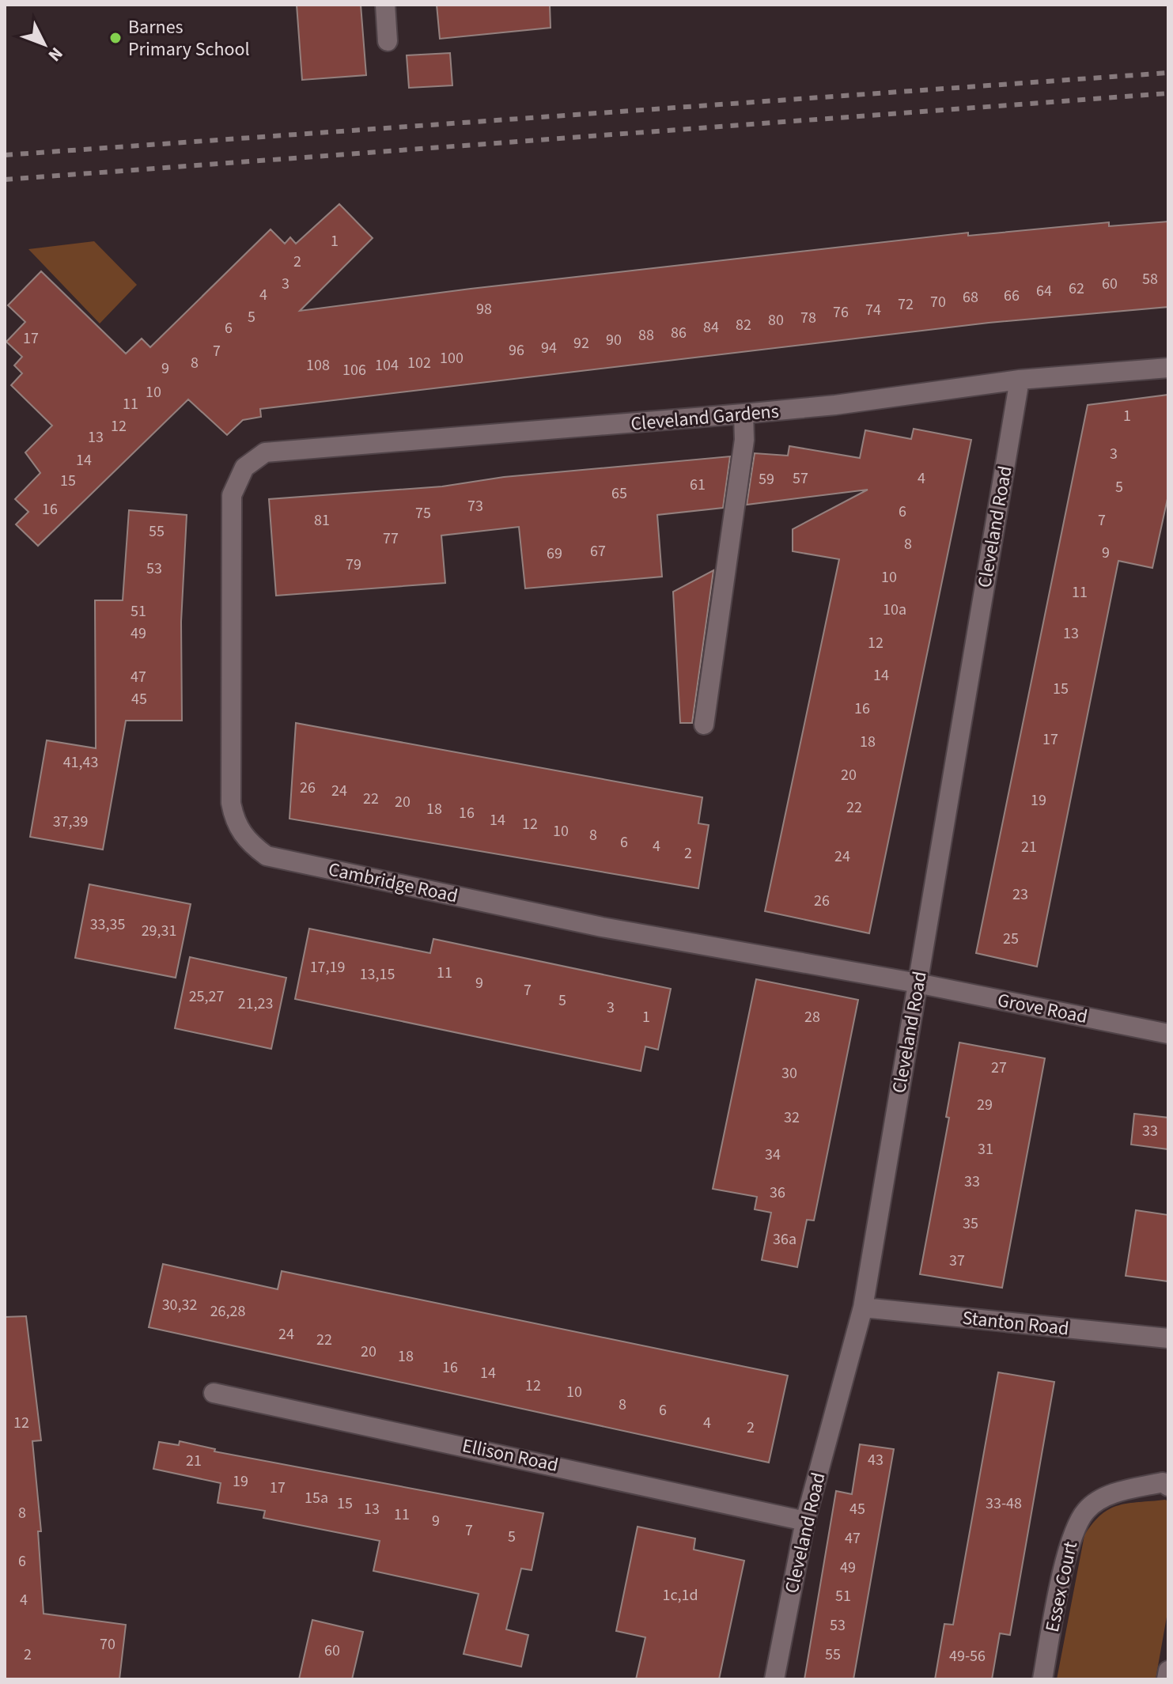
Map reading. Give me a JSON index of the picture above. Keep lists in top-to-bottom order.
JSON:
{
  "streets": {
    "street": [
      "Cleveland Gardens",
      "Cleveland Road",
      "Cambridge Road",
      "Grove Road",
      "Stanton Road",
      "Ellison Road",
      "Essex Court"
    ]
  },
  "crossings": [
    ["Cleveland Gardens", "Cleveland Road"],
    ["Cleveland Gardens", "Cambridge Road"],
    ["Cleveland Road", "Cambridge Road"],
    ["Cleveland Road", "Grove Road"],
    ["Cleveland Road", "Stanton Road"],
    ["Cleveland Road", "Ellison Road"],
    ["Cambridge Road", "Grove Road"]
  ],
  "places": ["Barnes Primary School"],
  "house_numbers": [
    "1",
    "2",
    "58",
    "3",
    "60",
    "62",
    "64",
    "4",
    "66",
    "68",
    "70",
    "72",
    "98",
    "74",
    "76",
    "5",
    "78",
    "80",
    "82",
    "84",
    "6",
    "86",
    "88",
    "17",
    "90",
    "92",
    "94",
    "96",
    "7",
    "100",
    "8",
    "102",
    "108",
    "104",
    "9",
    "106",
    "10",
    "11",
    "1",
    "12",
    "13",
    "3",
    "14",
    "57",
    "4",
    "59",
    "15",
    "61",
    "5",
    "65",
    "73",
    "16",
    "6",
    "75",
    "81",
    "7",
    "55",
    "77",
    "8",
    "67",
    "9",
    "69",
    "79",
    "53",
    "10",
    "11",
    "10a",
    "51",
    "49",
    "13",
    "12",
    "14",
    "47",
    "15",
    "45",
    "16",
    "17",
    "18",
    "41,43",
    "20",
    "26",
    "24",
    "22",
    "19",
    "20",
    "22",
    "18",
    "16",
    "14",
    "37,39",
    "12",
    "10",
    "8",
    "6",
    "4",
    "21",
    "2",
    "24",
    "23",
    "26",
    "33,35",
    "29,31",
    "25",
    "17,19",
    "11",
    "13,15",
    "9",
    "7",
    "25,27",
    "5",
    "21,23",
    "3",
    "1",
    "28",
    "27",
    "30",
    "29",
    "32",
    "33",
    "31",
    "34",
    "33",
    "36",
    "35",
    "36a",
    "37",
    "30,32",
    "26,28",
    "24",
    "22",
    "20",
    "18",
    "16",
    "14",
    "12",
    "10",
    "8",
    "6",
    "12",
    "4",
    "2",
    "43",
    "21",
    "19",
    "17",
    "15a",
    "15",
    "33-48",
    "13",
    "45",
    "8",
    "11",
    "9",
    "7",
    "5",
    "47",
    "6",
    "49",
    "1c,1d",
    "51",
    "4",
    "53",
    "70",
    "60",
    "2",
    "55",
    "49-56"
  ],
  "north": "bottom right"
}
